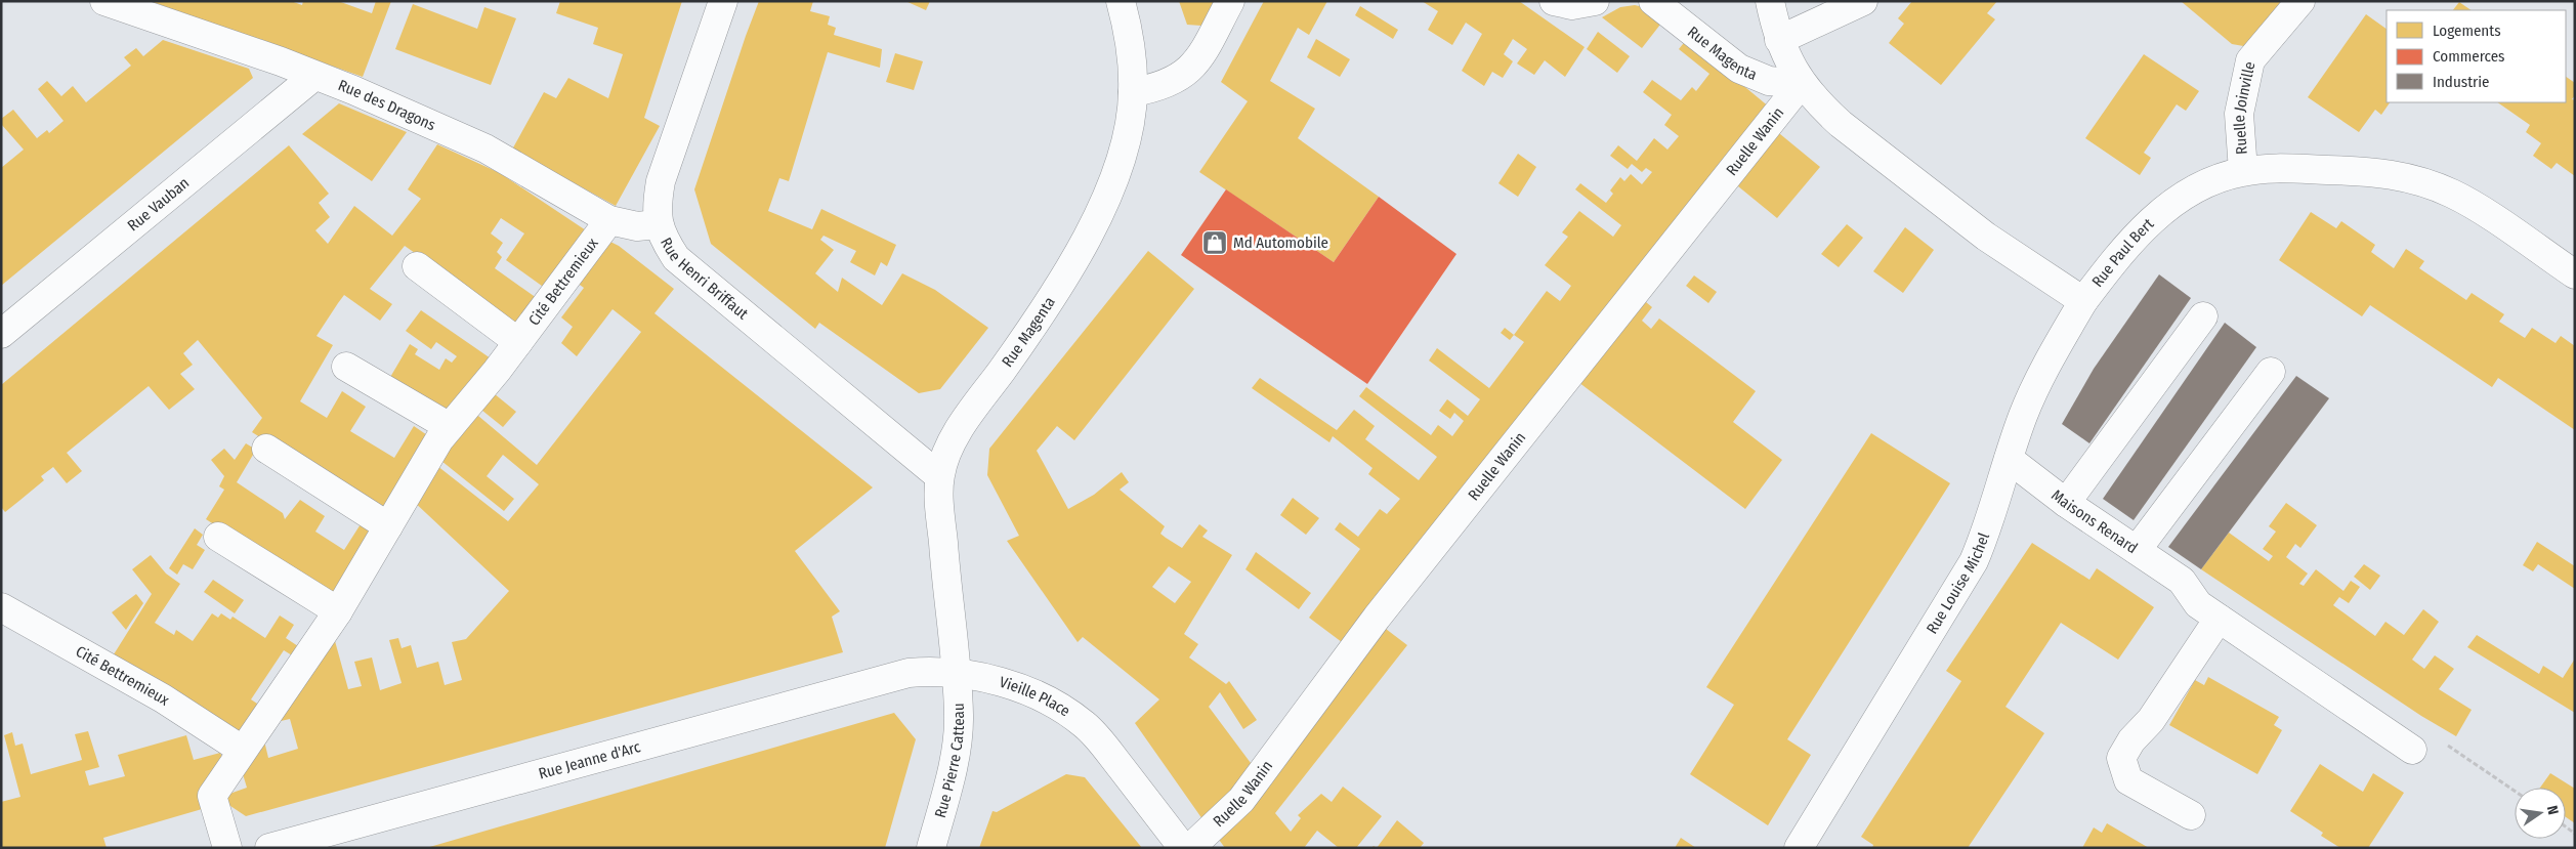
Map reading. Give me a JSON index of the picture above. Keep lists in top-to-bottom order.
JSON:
{
  "streets": {
    "street": [
      "Rue Magenta",
      "Rue des Dragons",
      "Ruelle Joinville",
      "Ruelle Wanin",
      "Rue Vauban",
      "Rue Paul Bert",
      "Rue Henri Briffaut",
      "Cité Bettremieux",
      "Maisons Renard",
      "Rue Louise Michel",
      "Vieille Place",
      "Rue Jeanne d'Arc",
      "Rue Pierre Catteau"
    ]
  },
  "crossings": [
    ["Rue Magenta", "Ruelle Wanin"],
    ["Rue Magenta", "Rue Paul Bert"],
    ["Rue Magenta", "Rue Henri Briffaut"],
    ["Rue Magenta", "Vieille Place"],
    ["Rue Magenta", "Rue Pierre Catteau"],
    ["Rue des Dragons", "Rue Vauban"],
    ["Rue des Dragons", "Rue Henri Briffaut"],
    ["Rue des Dragons", "Cité Bettremieux"],
    ["Ruelle Joinville", "Rue Paul Bert"],
    ["Ruelle Wanin", "Rue Paul Bert"],
    ["Rue Paul Bert", "Rue Louise Michel"],
    ["Maisons Renard", "Rue Louise Michel"],
    ["Vieille Place", "Rue Jeanne d'Arc"],
    ["Vieille Place", "Rue Pierre Catteau"]
  ],
  "places": {
    "shop": ["Md Automobile"]
  },
  "legend": ["Logements", "Commerces", "Industrie"],
  "north": "right"
}
